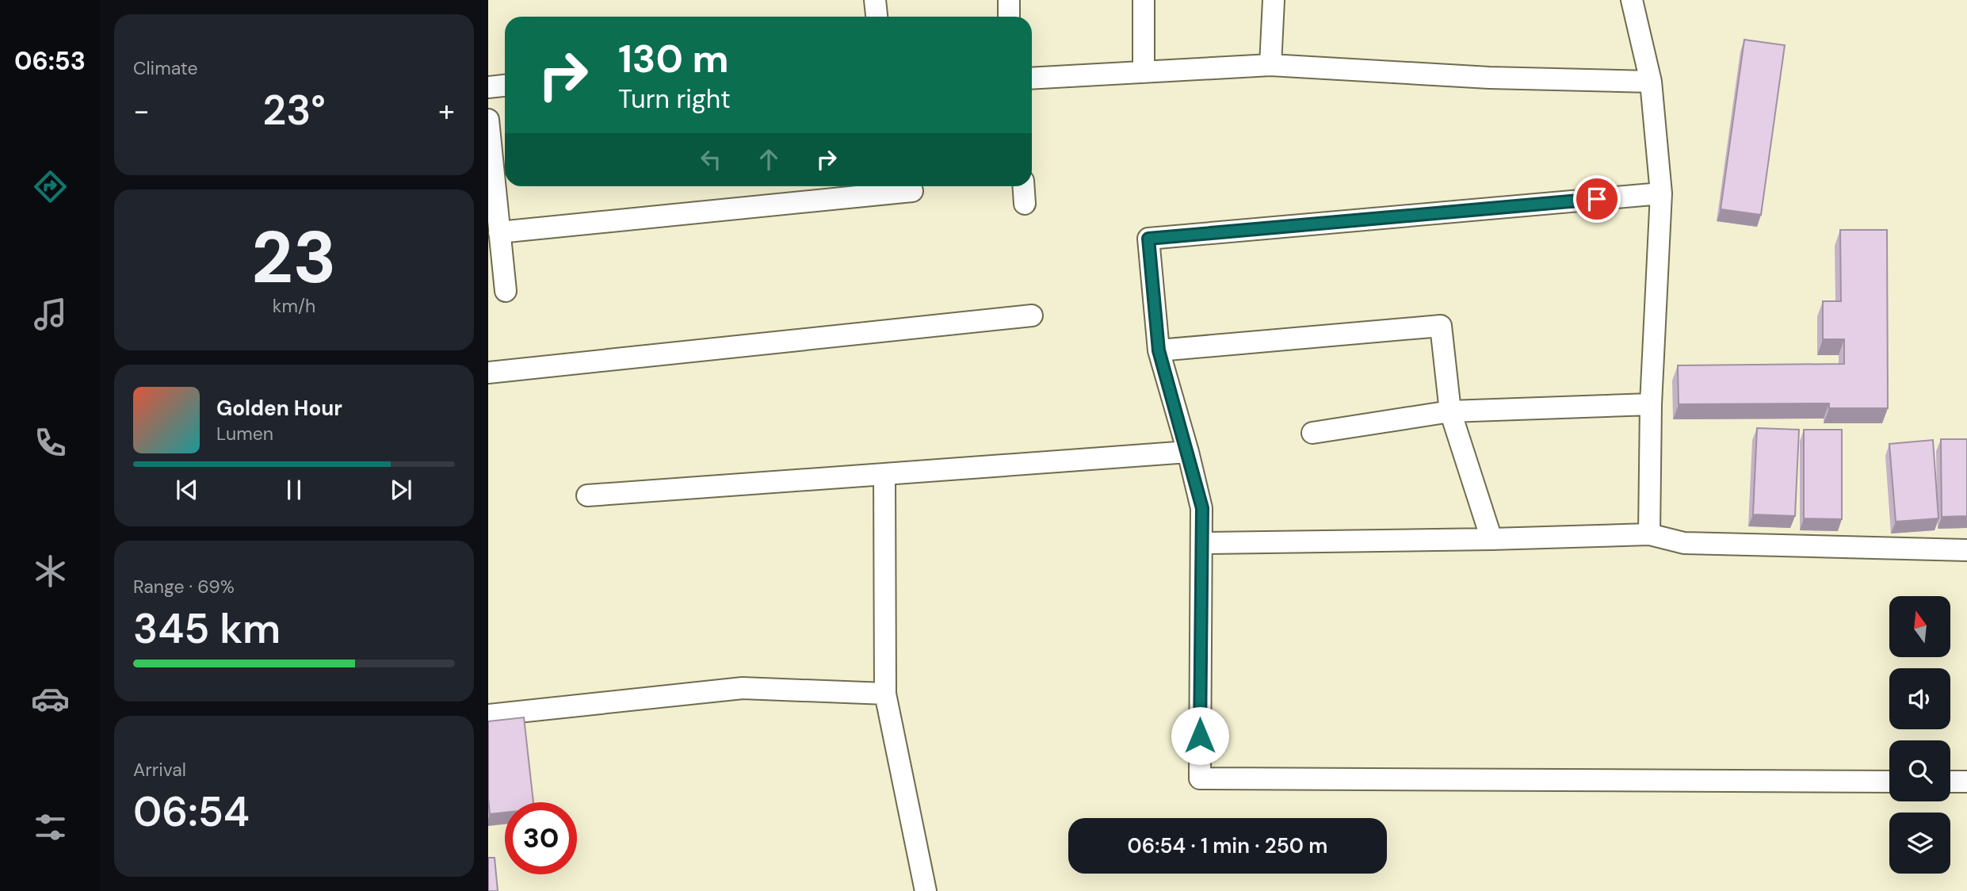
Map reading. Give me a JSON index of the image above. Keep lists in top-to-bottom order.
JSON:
{
  "north": "top",
  "page": {
    "tabs": "06:53",
    "tile": [
      "Climate",
      ["23", "km/h"],
      ["Range · 69%", "345 km"],
      ["Arrival", "06:54"]
    ],
    "turn": ["130 m", "Turn right"],
    "heat": ["−", "23°", "+"],
    "song": ["Golden Hour", "Lumen"],
    "limit": "30",
    "trip": "06:54 · 1 min · 250 m"
  }
}
